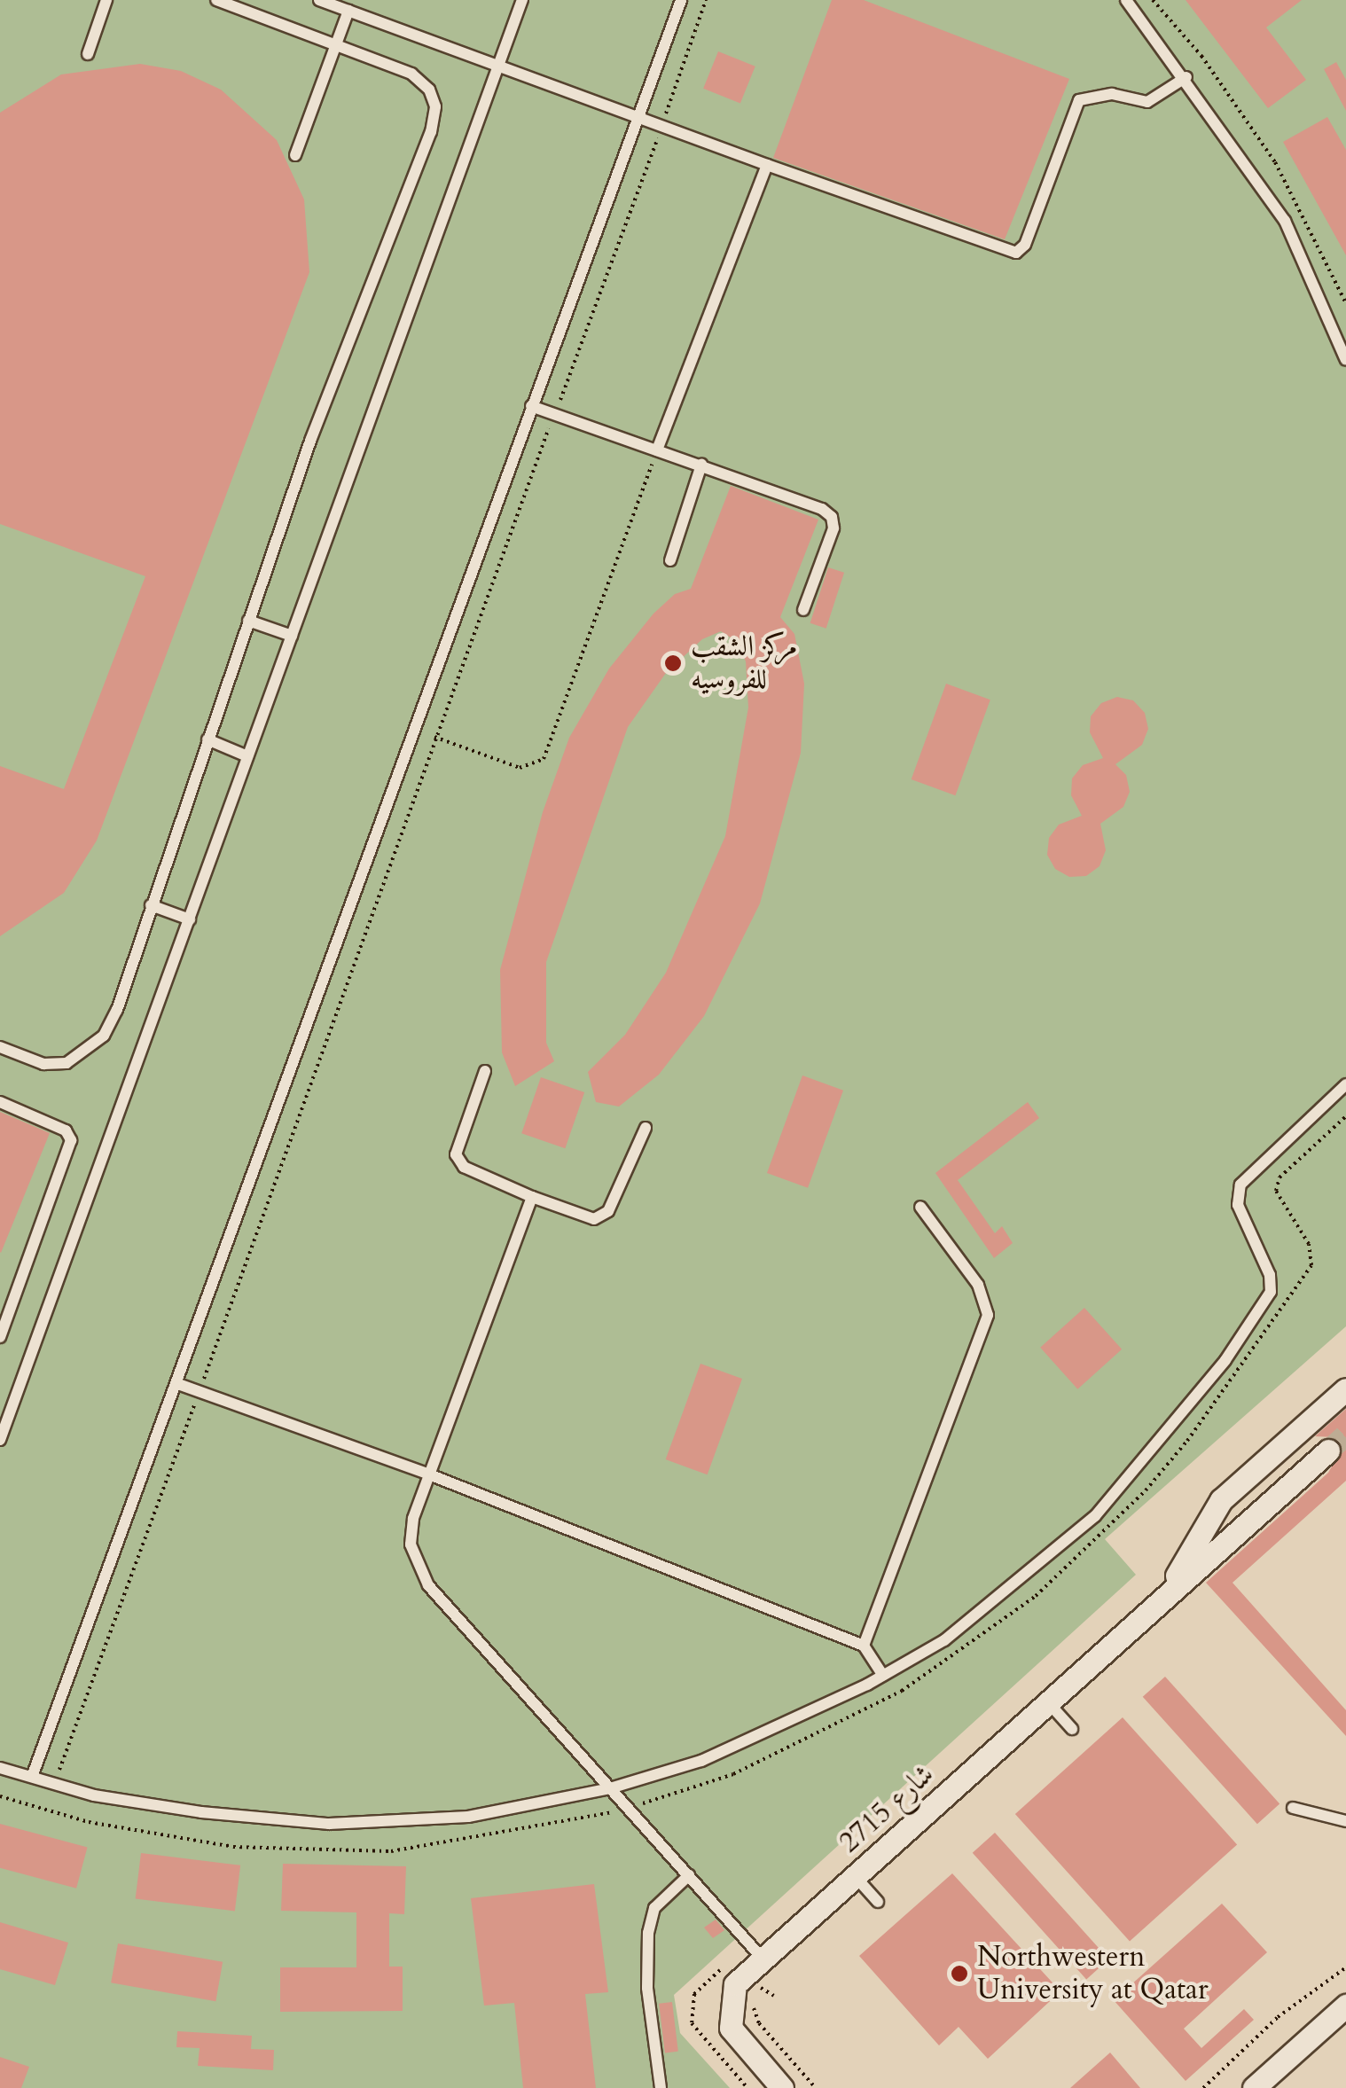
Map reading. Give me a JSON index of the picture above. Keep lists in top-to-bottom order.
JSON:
{
  "streets": {
    "street": ["شارع 2715"]
  },
  "places": ["مركز الشقب للفروسيه", "Northwestern University at Qatar"]
}
